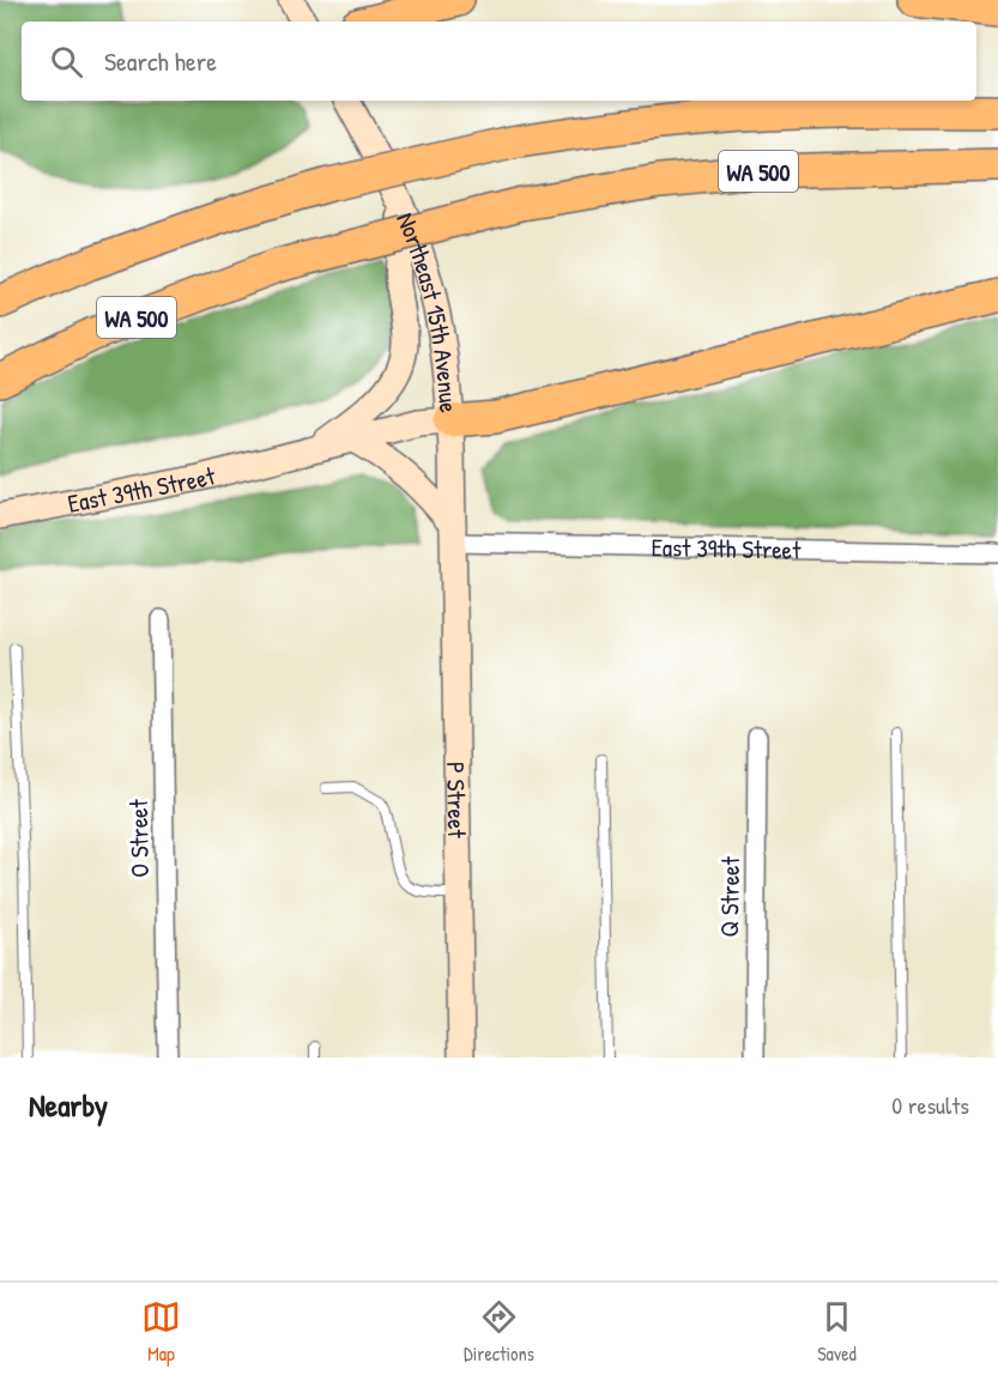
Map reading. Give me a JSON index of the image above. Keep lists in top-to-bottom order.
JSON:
{
  "streets": {
    "highway": ["WA 500"],
    "main road": ["Northeast 15th Avenue", "East 39th Street", "P Street"],
    "street": ["O Street", "Q Street"]
  },
  "crossings": [
    ["Northeast 15th Avenue", "East 39th Street"],
    ["Northeast 15th Avenue", "P Street"],
    ["East 39th Street", "P Street"]
  ],
  "page": {
    "search": "Search here",
    "heading": ["Nearby", "0 results"],
    "nav": ["Map", "Directions", "Saved"]
  }
}
